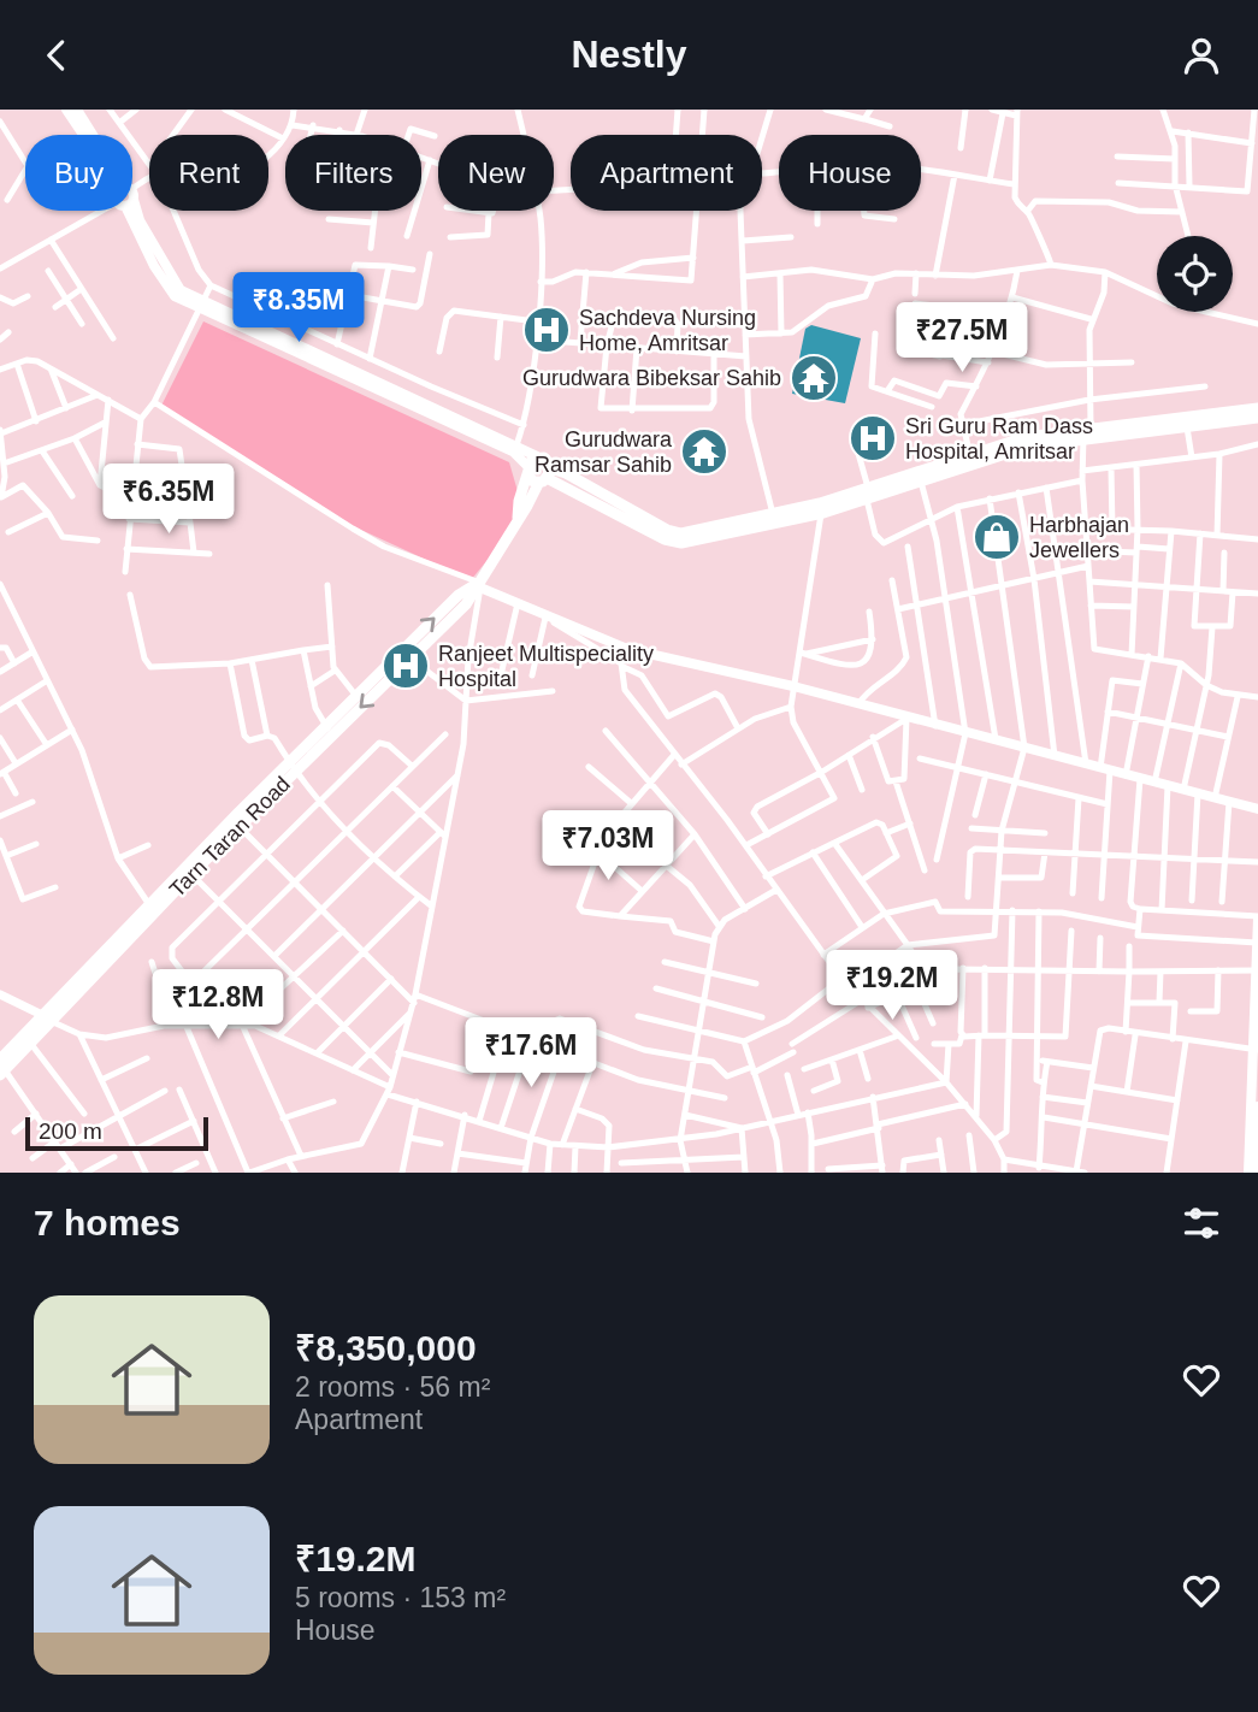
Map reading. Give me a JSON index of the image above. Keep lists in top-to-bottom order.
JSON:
{
  "streets": {
    "main road": ["Tarn Taran Road"]
  },
  "places": {
    "hospital": ["Sachdeva Nursing Home, Amritsar", "Sri Guru Ram Dass Hospital, Amritsar", "Ranjeet Multispeciality Hospital"],
    "temple": ["Gurudwara Bibeksar Sahib", "Gurudwara Ramsar Sahib"],
    "shop": ["Harbhajan Jewellers"]
  },
  "scale_bar": "200 m",
  "page": {
    "header": "Nestly",
    "chip": [
      "Buy",
      "Rent",
      "Filters",
      "New",
      "Apartment",
      "House"
    ],
    "price": [
      "₹8.35M",
      "₹27.5M",
      "₹6.35M",
      "₹7.03M",
      "₹19.2M",
      "₹12.8M",
      "₹17.6M"
    ],
    "scale": "200 m",
    "heading": "7 homes",
    "list": [
      {
        "name": "₹8,350,000",
        "note": "2 rooms · 56 m² · Apartment"
      },
      {
        "name": "₹19.2M",
        "note": "5 rooms · 153 m² · House"
      }
    ]
  }
}
